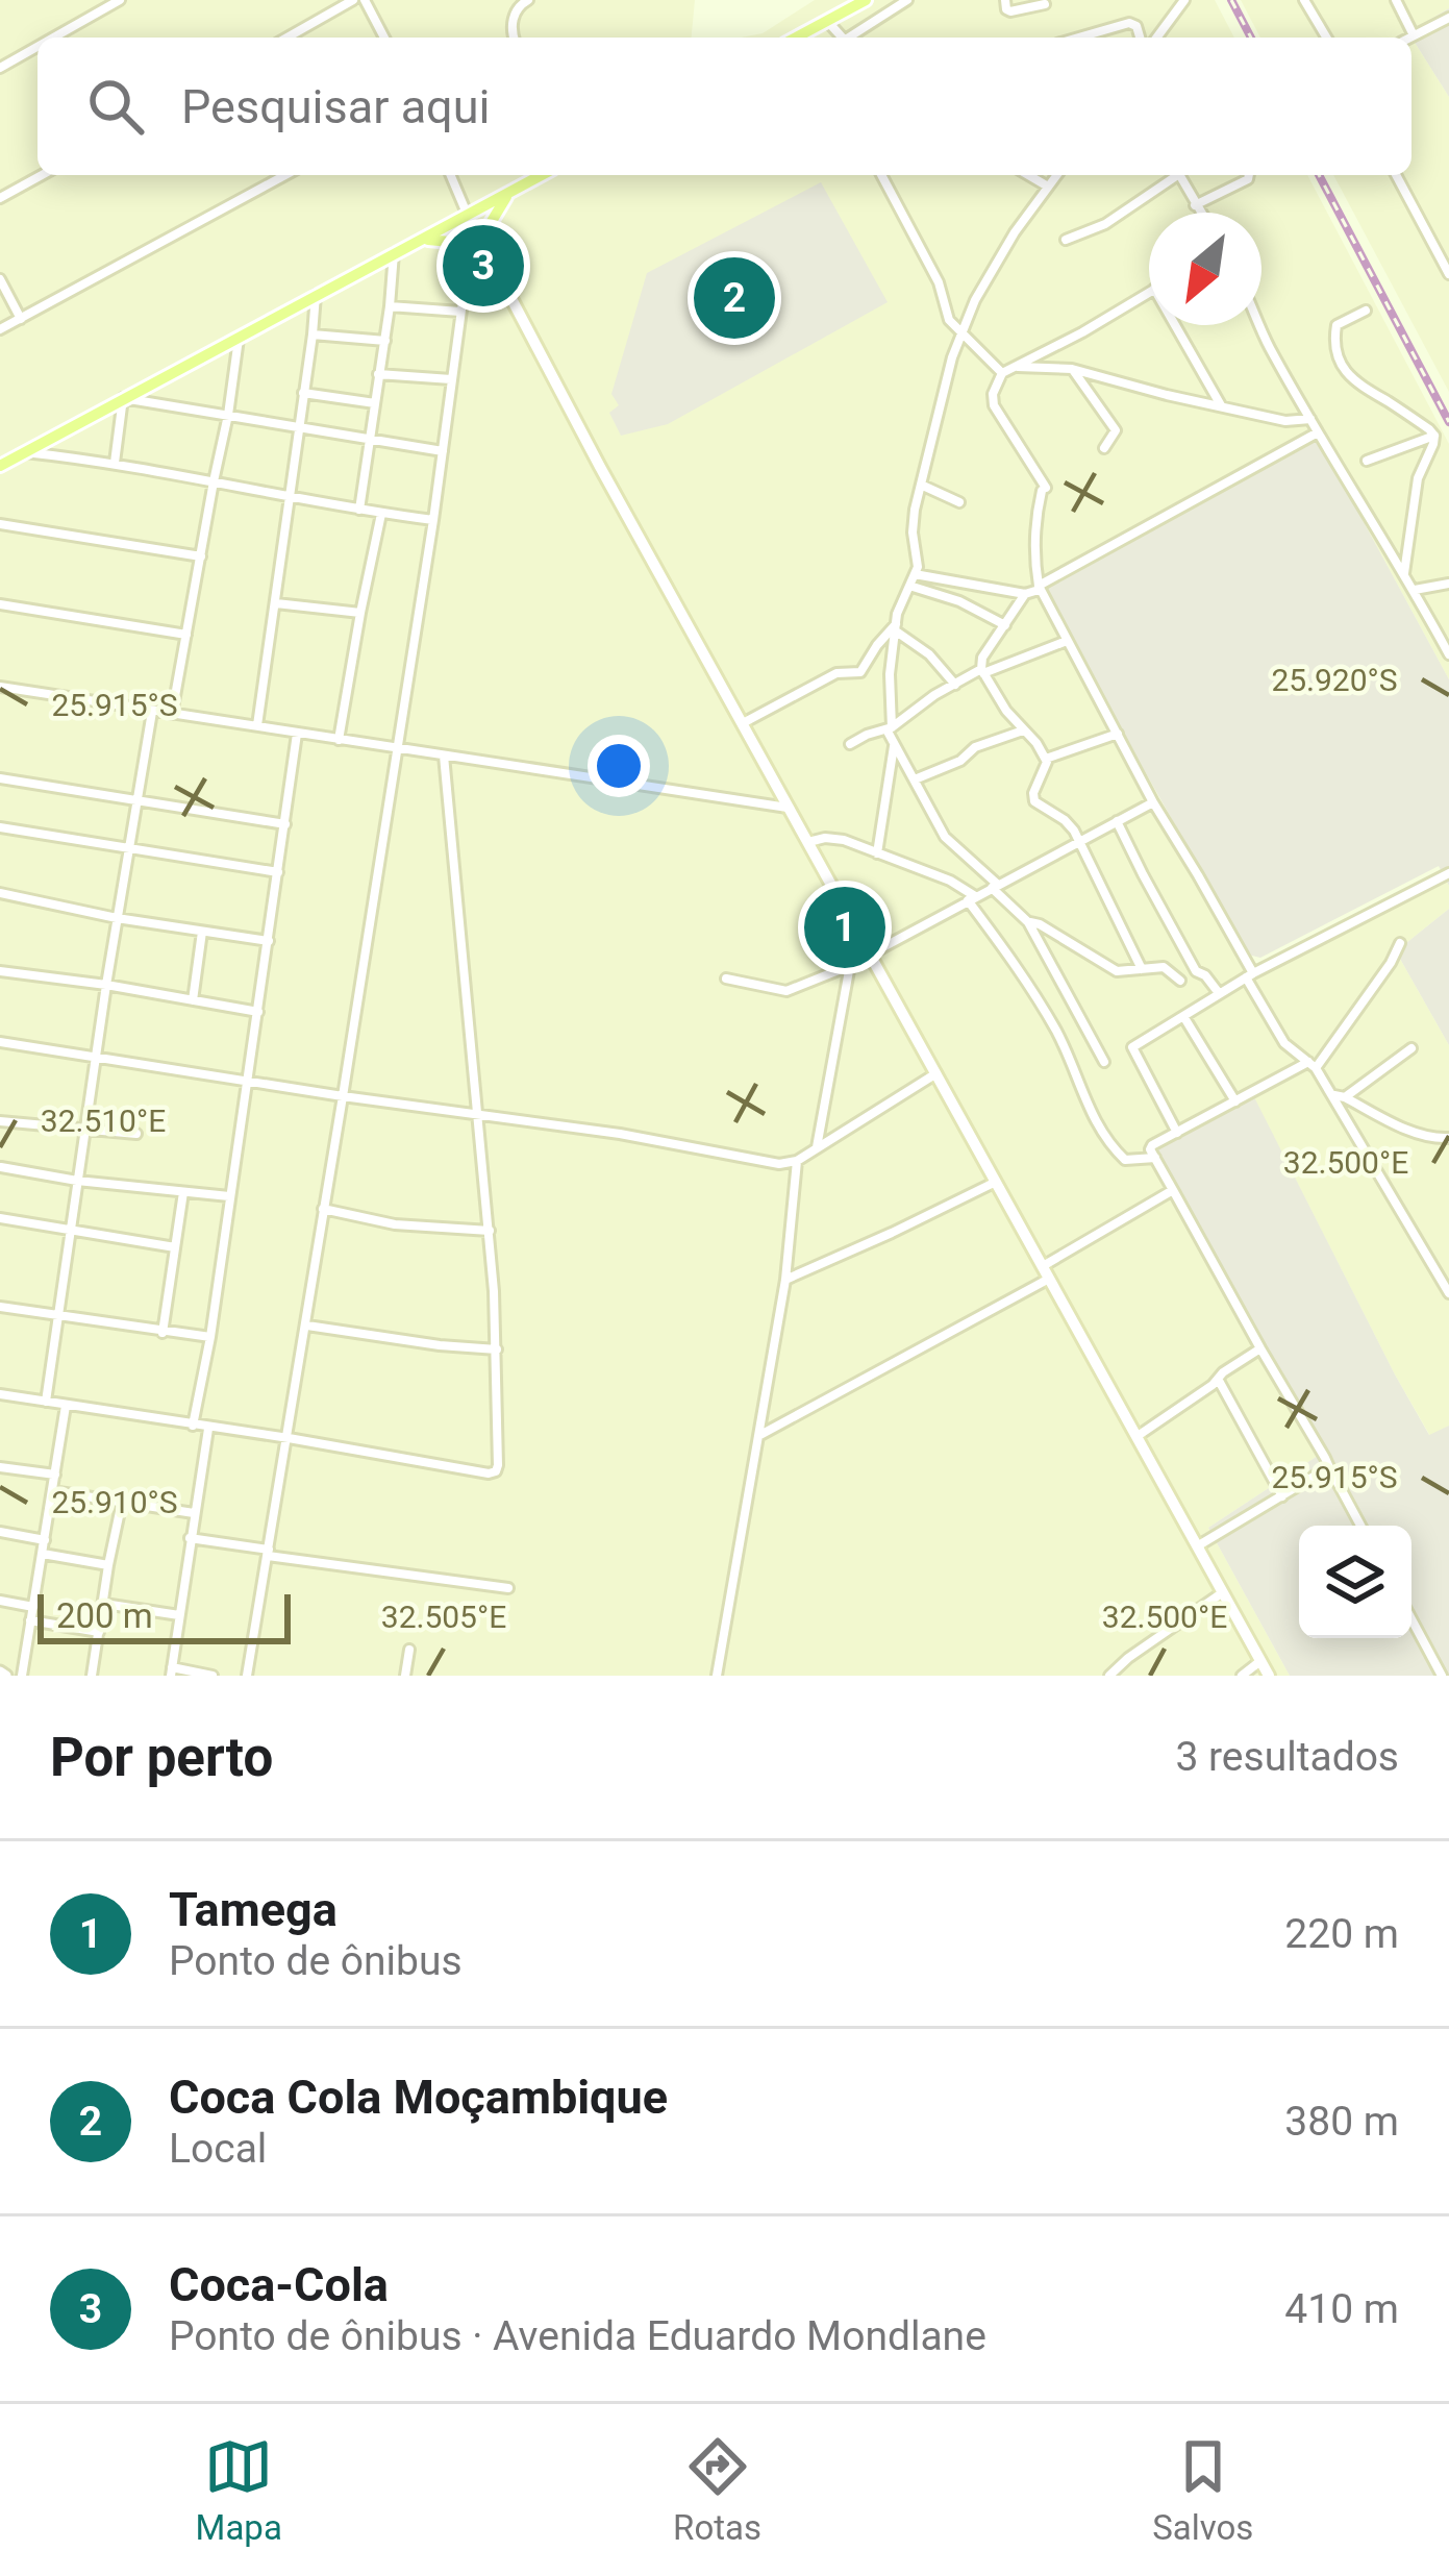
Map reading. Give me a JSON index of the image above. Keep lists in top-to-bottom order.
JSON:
{
  "scale_bar": "200 m",
  "north": "bottom left",
  "page": {
    "search": "Pesquisar aqui",
    "pins": ["3", "2", "1"],
    "scale": "200 m",
    "heading": ["Por perto", "3 resultados"],
    "list": [
      {
        "mark": "1",
        "name": "Tamega",
        "note": "Ponto de ônibus",
        "value": "220 m"
      },
      {
        "mark": "2",
        "name": "Coca Cola Moçambique",
        "note": "Local",
        "value": "380 m"
      },
      {
        "mark": "3",
        "name": "Coca-Cola",
        "note": "Ponto de ônibus · Avenida Eduardo Mondlane",
        "value": "410 m"
      }
    ],
    "nav": ["Mapa", "Rotas", "Salvos"]
  },
  "coordinates": [
    "25.920°S",
    "25.915°S",
    "32.510°E",
    "32.500°E",
    "25.910°S",
    "32.505°E"
  ]
}
